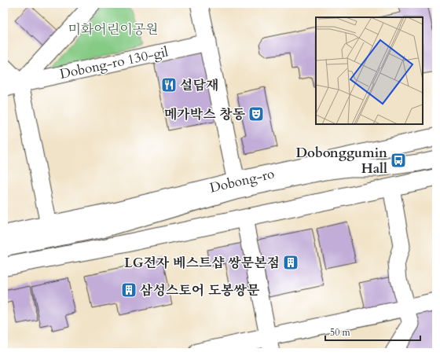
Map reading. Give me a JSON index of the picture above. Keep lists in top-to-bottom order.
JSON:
{
  "streets": {
    "main road": ["Dobong-ro"],
    "street": ["Dobong-ro 130-gil"]
  },
  "parks": ["미화어린이공원"],
  "places": {
    "restaurant": ["설담재"],
    "theatre": ["메가박스 창동"],
    "bus stop": ["Dobonggumin Hall"],
    "building": ["LG전자 베스트샵 쌍문본점", "삼성스토어 도봉쌍문"]
  },
  "scale_bar": "50 m"
}
